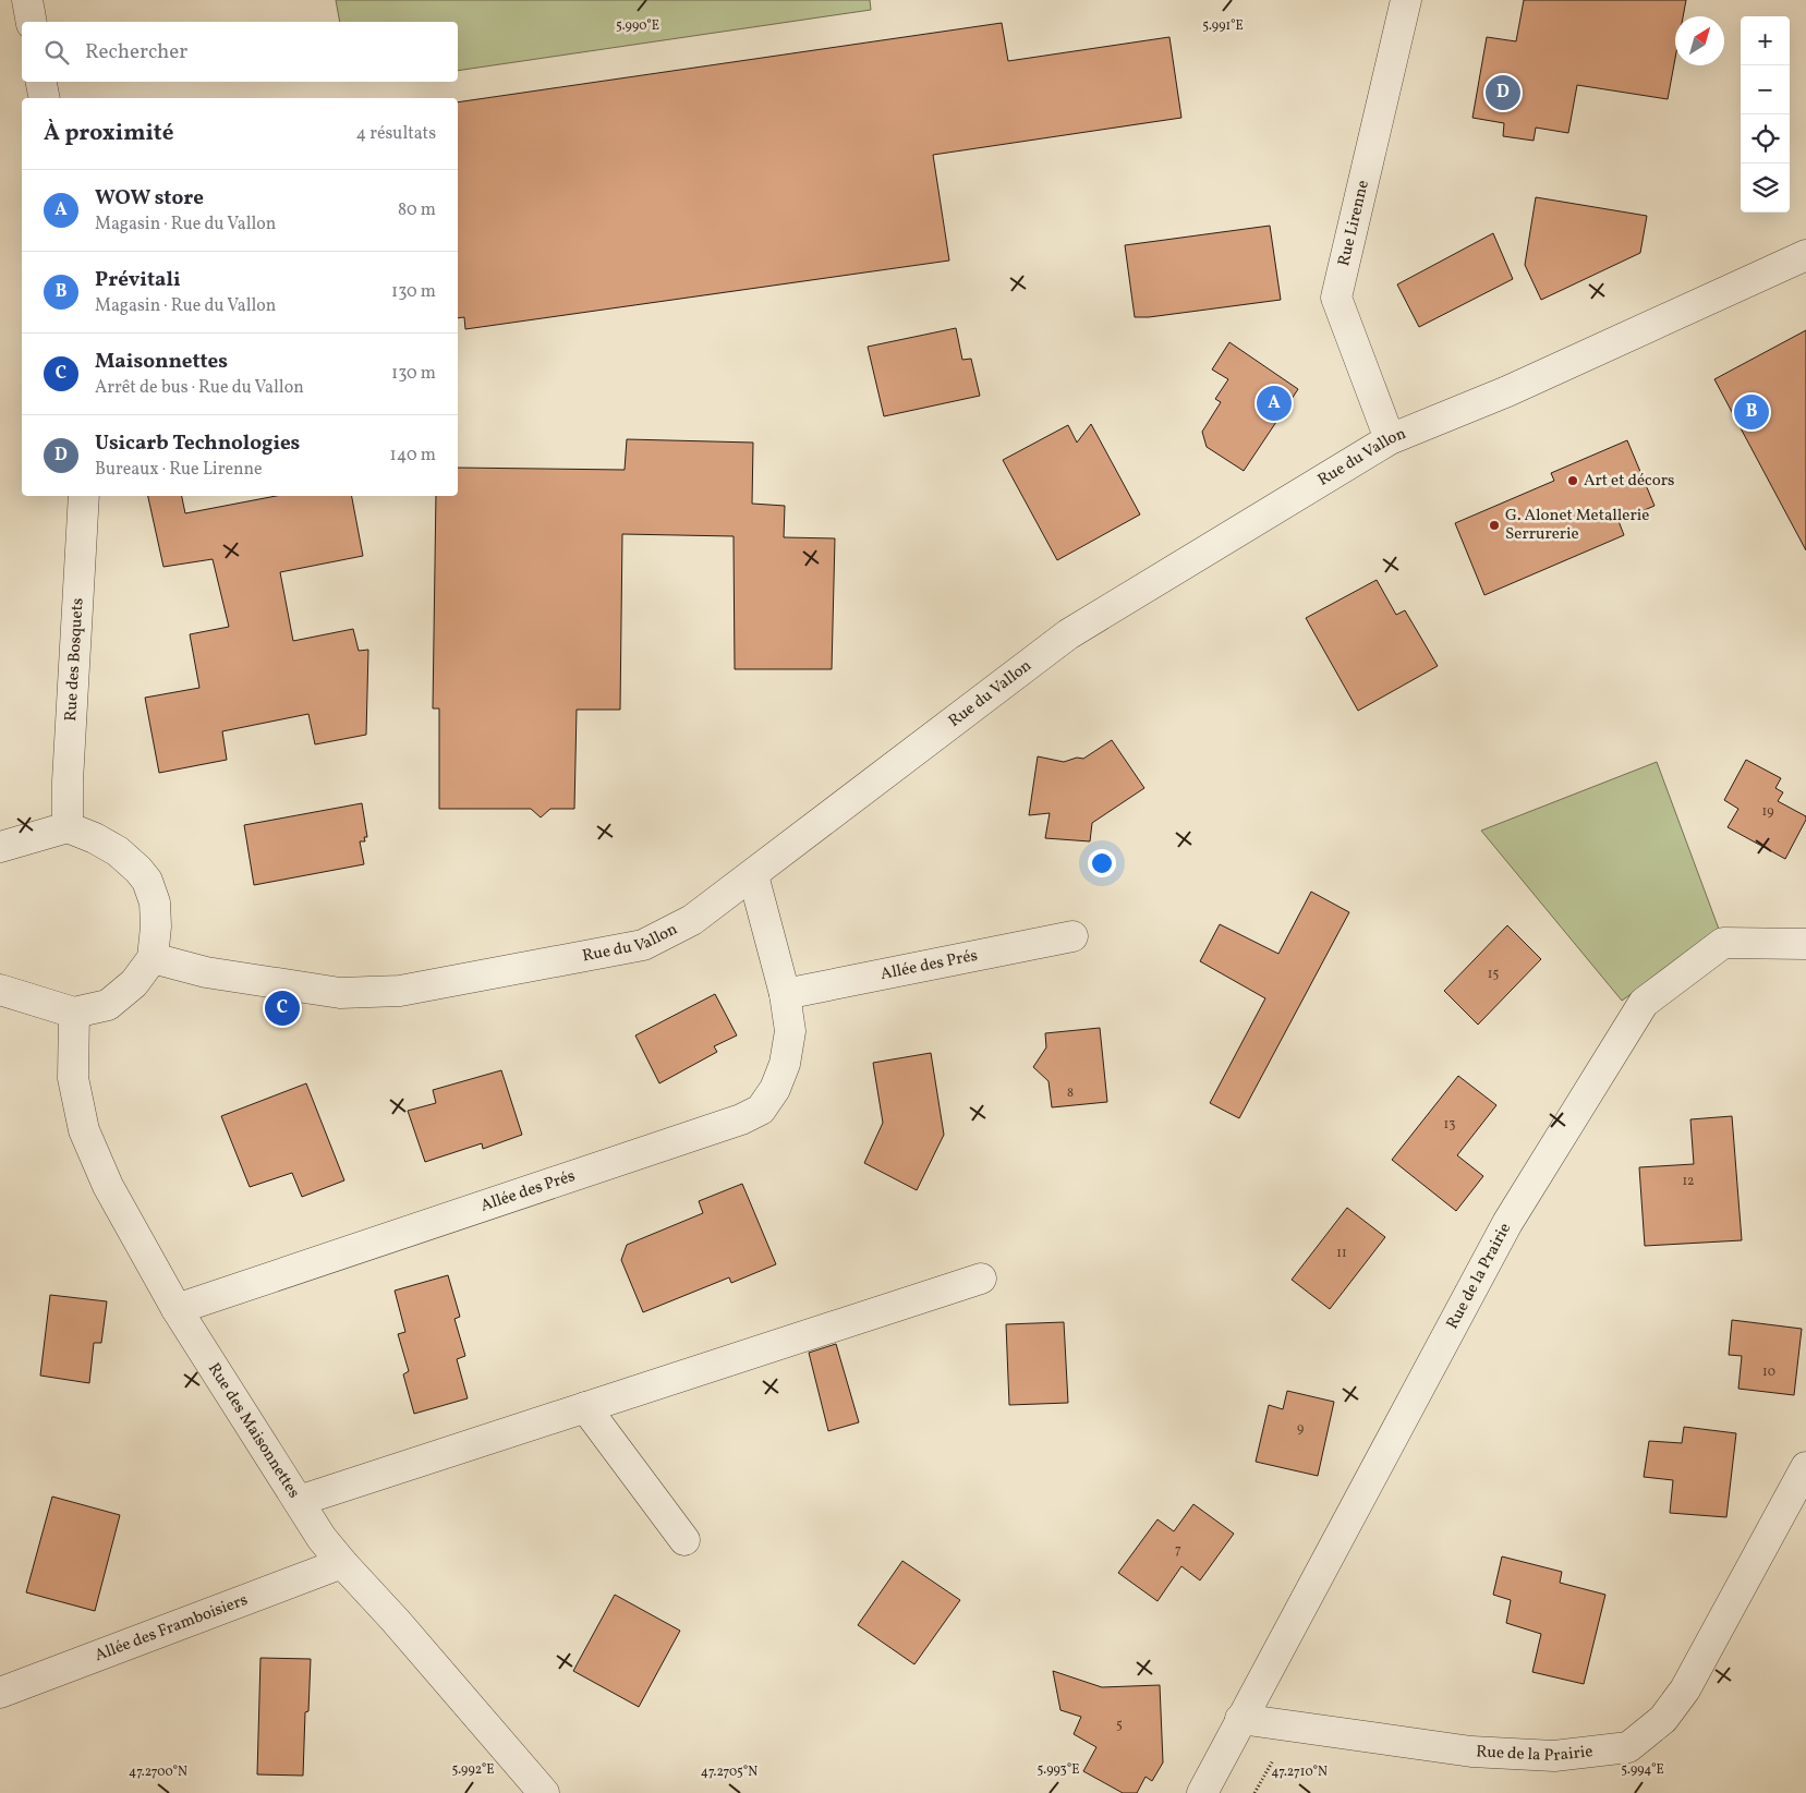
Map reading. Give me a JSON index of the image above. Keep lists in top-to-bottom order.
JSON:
{
  "streets": {
    "street": [
      "Rue Lirenne",
      "Rue du Vallon",
      "Rue des Bosquets",
      "Allée des Prés",
      "Rue de la Prairie",
      "Rue des Maisonnettes",
      "Allée des Framboisiers"
    ]
  },
  "crossings": [
    ["Rue Lirenne", "Rue du Vallon"],
    ["Rue du Vallon", "Allée des Prés"],
    ["Allée des Prés", "Rue des Maisonnettes"],
    ["Rue des Maisonnettes", "Allée des Framboisiers"]
  ],
  "places": ["Art et décors", "G. Alonet Metallerie Serrurerie"],
  "house_numbers": [
    "19",
    "15",
    "8",
    "13",
    "12",
    "11",
    "10",
    "9",
    "7",
    "5"
  ],
  "north": "top right",
  "page": {
    "map_buttons": ["+", "−"],
    "search": "Rechercher",
    "pins": [
      "D",
      "A",
      "B",
      "C"
    ],
    "heading": ["À proximité", "4 résultats"],
    "list": [
      {
        "mark": "A",
        "name": "WOW store",
        "note": "Magasin · Rue du Vallon",
        "value": "80 m"
      },
      {
        "mark": "B",
        "name": "Prévitali",
        "note": "Magasin · Rue du Vallon",
        "value": "130 m"
      },
      {
        "mark": "C",
        "name": "Maisonnettes",
        "note": "Arrêt de bus · Rue du Vallon",
        "value": "130 m"
      },
      {
        "mark": "D",
        "name": "Usicarb Technologies",
        "note": "Bureaux · Rue Lirenne",
        "value": "140 m"
      }
    ]
  },
  "coordinates": [
    "5.990°E",
    "5.991°E",
    "5.992°E",
    "5.993°E",
    "5.994°E",
    "47.2700°N",
    "47.2705°N",
    "47.2710°N"
  ]
}
